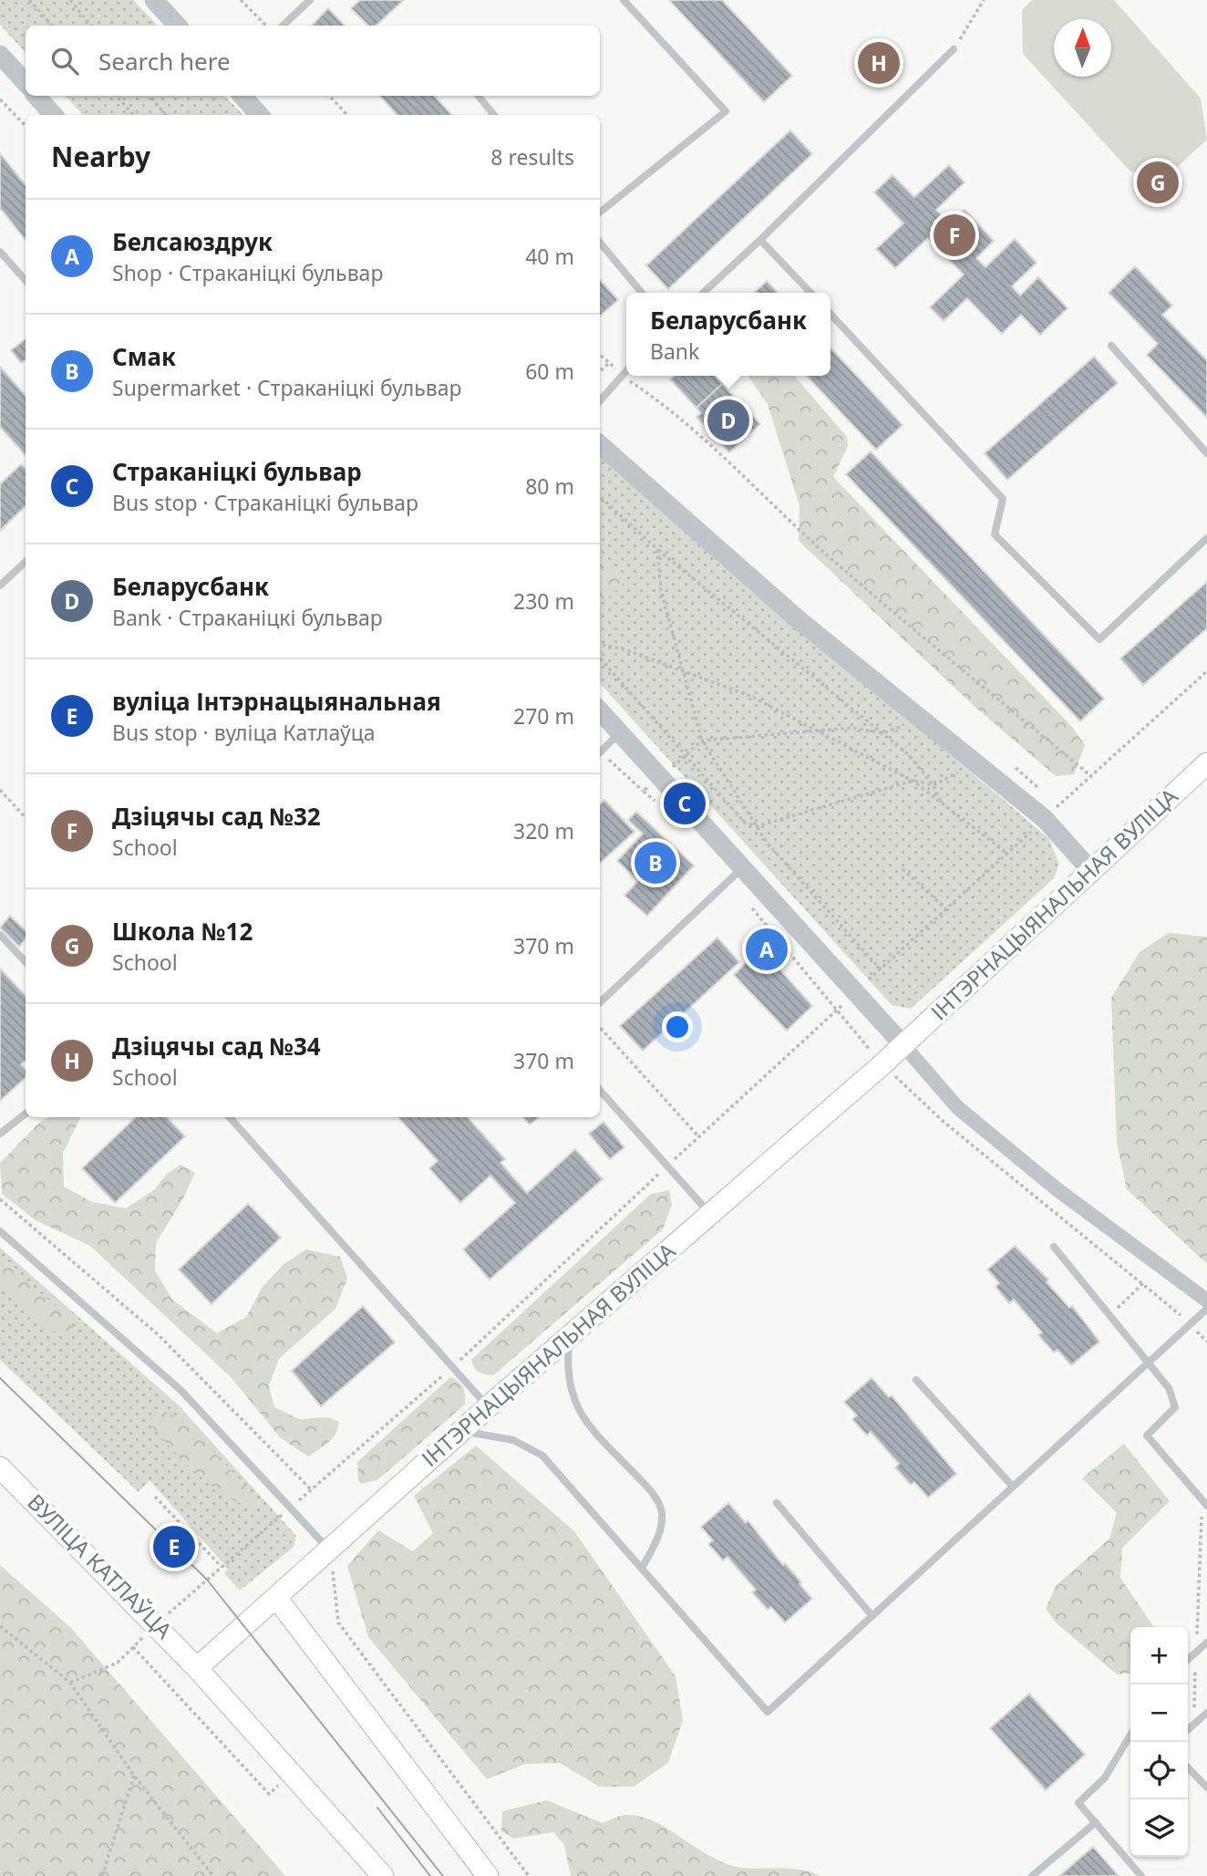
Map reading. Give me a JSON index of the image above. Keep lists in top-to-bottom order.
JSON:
{
  "streets": {
    "main road": ["ІНТЭРНАЦЫЯНАЛЬНАЯ ВУЛІЦА", "ВУЛІЦА КАТЛАЎЦА"]
  },
  "crossings": [
    ["ІНТЭРНАЦЫЯНАЛЬНАЯ ВУЛІЦА", "ВУЛІЦА КАТЛАЎЦА"]
  ],
  "north": "top",
  "page": {
    "search": "Search here",
    "pins": [
      "H",
      "G",
      "F",
      "D",
      "C",
      "B",
      "A",
      "E"
    ],
    "heading": ["Nearby", "8 results"],
    "list": [
      {
        "mark": "A",
        "name": "Белсаюздрук",
        "note": "Shop · Страканіцкі бульвар",
        "value": "40 m"
      },
      {
        "mark": "B",
        "name": "Смак",
        "note": "Supermarket · Страканіцкі бульвар",
        "value": "60 m"
      },
      {
        "mark": "C",
        "name": "Страканіцкі бульвар",
        "note": "Bus stop · Страканіцкі бульвар",
        "value": "80 m"
      },
      {
        "mark": "D",
        "name": "Беларусбанк",
        "note": "Bank · Страканіцкі бульвар",
        "value": "230 m"
      },
      {
        "mark": "E",
        "name": "вуліца Інтэрнацыянальная",
        "note": "Bus stop · вуліца Катлаўца",
        "value": "270 m"
      },
      {
        "mark": "F",
        "name": "Дзіцячы сад №32",
        "note": "School",
        "value": "320 m"
      },
      {
        "mark": "G",
        "name": "Школа №12",
        "note": "School",
        "value": "370 m"
      },
      {
        "mark": "H",
        "name": "Дзіцячы сад №34",
        "note": "School",
        "value": "370 m"
      }
    ],
    "popup": ["Беларусбанк", "Bank"],
    "map_buttons": ["+", "−"]
  }
}
